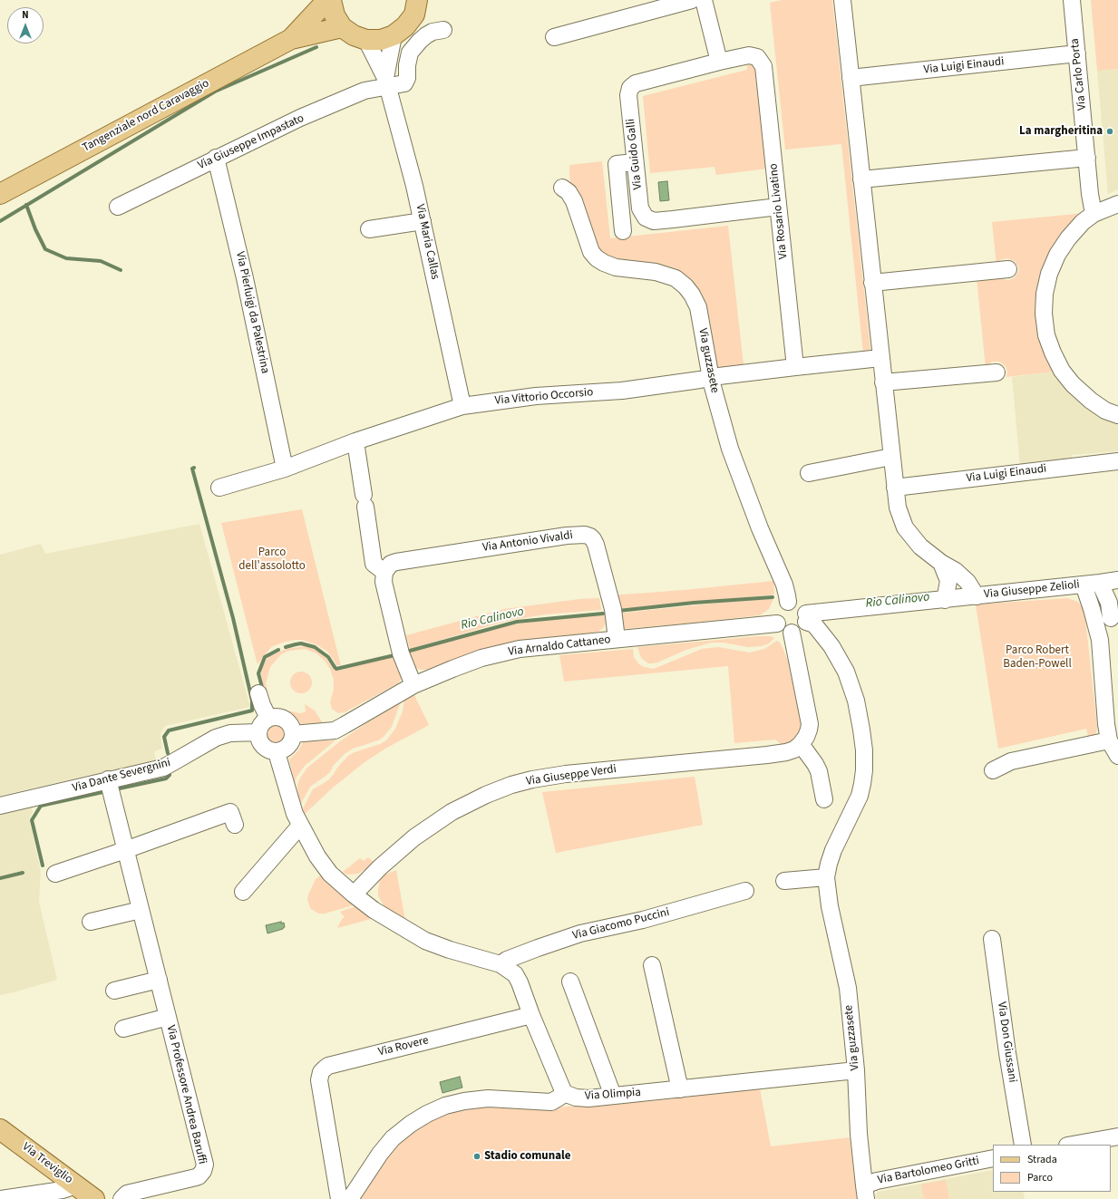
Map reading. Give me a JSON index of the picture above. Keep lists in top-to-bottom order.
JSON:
{
  "streets": {
    "main road": ["Tangenziale nord Caravaggio", "Via Treviglio"],
    "street": [
      "Via Luigi Einaudi",
      "Via Carlo Porta",
      "Via Giuseppe Impastato",
      "Via Guido Galli",
      "Via Rosario Livatino",
      "Via Maria Callas",
      "Via Pierluigi da Palestrina",
      "Via guzzasete",
      "Via Vittorio Occorsio",
      "Via Antonio Vivaldi",
      "Via Giuseppe Zelioli",
      "Via Arnaldo Cattaneo",
      "Via Dante Severgnini",
      "Via Giuseppe Verdi",
      "Via Giacomo Puccini",
      "Via Don Giussani",
      "Via Rovere",
      "Via Professore Andrea Baruffi",
      "Via Olimpia",
      "Via Bartolomeo Gritti"
    ]
  },
  "crossings": [
    ["Via Luigi Einaudi", "Via Carlo Porta"],
    ["Via Giuseppe Impastato", "Via Maria Callas"],
    ["Via Giuseppe Impastato", "Via Pierluigi da Palestrina"],
    ["Via Guido Galli", "Via Rosario Livatino"],
    ["Via Rosario Livatino", "Via Vittorio Occorsio"],
    ["Via Maria Callas", "Via Vittorio Occorsio"],
    ["Via Pierluigi da Palestrina", "Via Vittorio Occorsio"],
    ["Via guzzasete", "Via Vittorio Occorsio"],
    ["Via guzzasete", "Via Giuseppe Zelioli"],
    ["Via guzzasete", "Via Arnaldo Cattaneo"],
    ["Via guzzasete", "Via Olimpia"],
    ["Via guzzasete", "Via Bartolomeo Gritti"],
    ["Via Antonio Vivaldi", "Via Arnaldo Cattaneo"],
    ["Via Giuseppe Zelioli", "Via Arnaldo Cattaneo"],
    ["Via Arnaldo Cattaneo", "Via Dante Severgnini"],
    ["Via Dante Severgnini", "Via Professore Andrea Baruffi"]
  ],
  "water": ["Rio Calinovo"],
  "parks": ["Parco dell'assolotto", "Parco Robert Baden-Powell"],
  "places": ["La margheritina", "Stadio comunale"],
  "legend": ["Strada", "Parco"],
  "north": "top"
}
